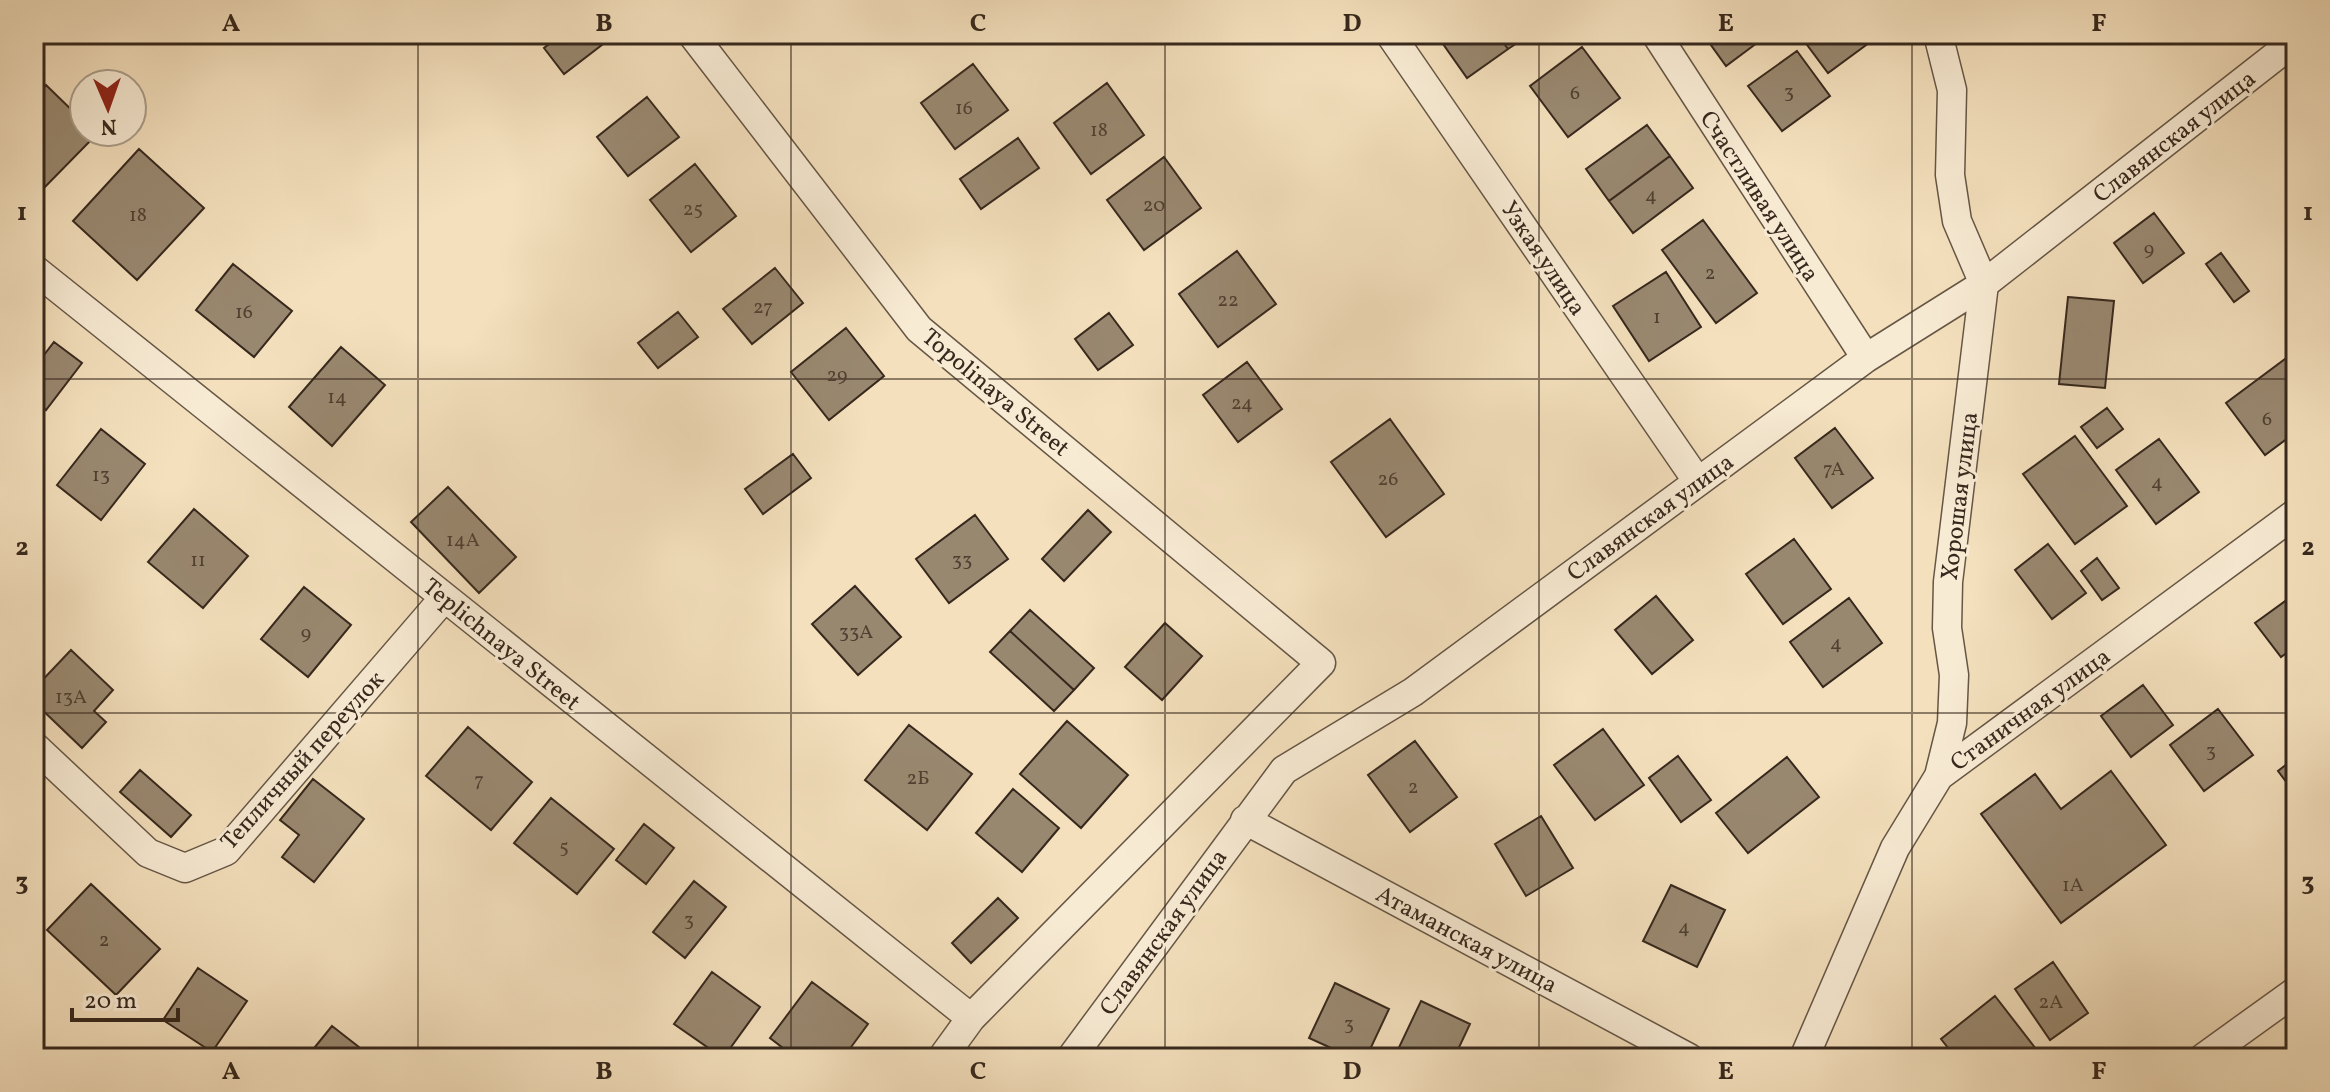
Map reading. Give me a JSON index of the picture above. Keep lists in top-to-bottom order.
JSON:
{
  "streets": {
    "street": [
      "Славянская улица",
      "Счастливая улица",
      "Узкая улица",
      "Topolinaya Street",
      "Хорошая улица",
      "Teplichnaya Street",
      "Станичная улица",
      "Тепличный переулок",
      "Атаманская улица"
    ]
  },
  "crossings": [
    ["Славянская улица", "Счастливая улица"],
    ["Славянская улица", "Узкая улица"],
    ["Славянская улица", "Хорошая улица"],
    ["Славянская улица", "Атаманская улица"],
    ["Topolinaya Street", "Teplichnaya Street"],
    ["Хорошая улица", "Станичная улица"],
    ["Teplichnaya Street", "Тепличный переулок"]
  ],
  "house_numbers": [
    "3",
    "6",
    "16",
    "18",
    "4",
    "20",
    "25",
    "18",
    "9",
    "2",
    "22",
    "27",
    "16",
    "1",
    "29",
    "14",
    "24",
    "6",
    "7А",
    "13",
    "26",
    "4",
    "14А",
    "11",
    "33",
    "33А",
    "9",
    "4",
    "13А",
    "3",
    "2Б",
    "7",
    "2",
    "5",
    "1А",
    "3",
    "4",
    "2",
    "2А",
    "3"
  ],
  "scale_bar": "20 m",
  "north": "bottom",
  "grid": {
    "columns": [
      "A",
      "B",
      "C",
      "D",
      "E",
      "F"
    ],
    "rows": ["1", "2", "3"]
  }
}
